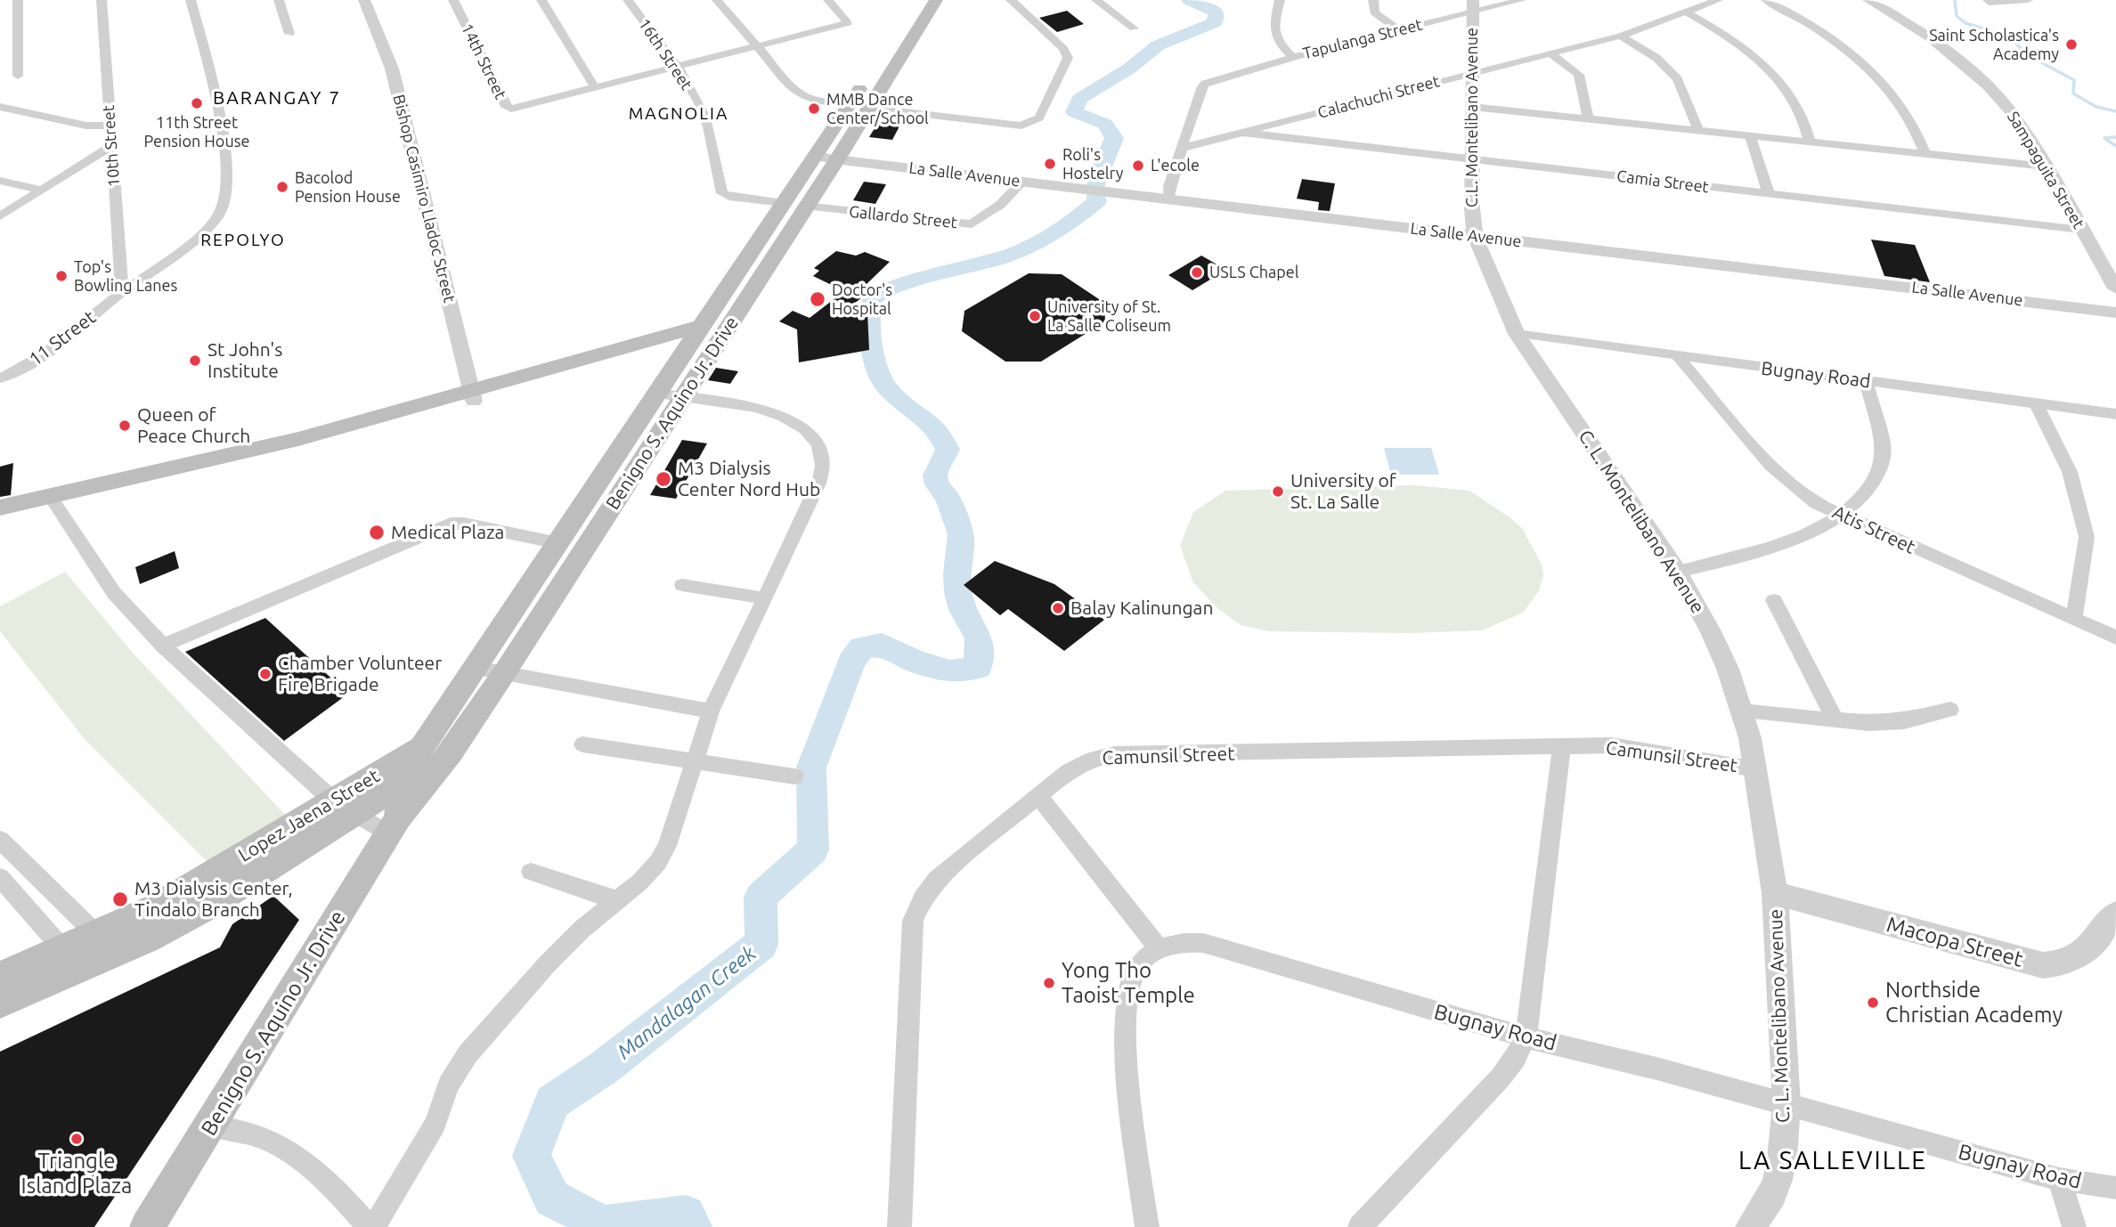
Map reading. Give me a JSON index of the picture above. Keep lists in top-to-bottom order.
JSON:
{
  "streets": {
    "main road": ["Benigno S. Aquino Jr. Drive", "Lopez Jaena Street"],
    "street": [
      "Tapulanga Street",
      "16th Street",
      "14th Street",
      "Calachuchi Street",
      "C.L. Montelibano Avenue",
      "10th Street",
      "Sampaguita Street",
      "La Salle Avenue",
      "Camia Street",
      "Bishop Casimiro Lladoc Street",
      "Gallardo Street",
      "11 Street",
      "Bugnay Road",
      "C. L. Montelibano Avenue",
      "Atis Street",
      "Camunsil Street",
      "Macopa Street"
    ]
  },
  "crossings": [
    ["Tapulanga Street", "Calachuchi Street"],
    ["Tapulanga Street", "C.L. Montelibano Avenue"],
    ["16th Street", "Benigno S. Aquino Jr. Drive"],
    ["Calachuchi Street", "C.L. Montelibano Avenue"],
    ["Calachuchi Street", "Camia Street"],
    ["C.L. Montelibano Avenue", "La Salle Avenue"],
    ["C.L. Montelibano Avenue", "Camia Street"],
    ["C.L. Montelibano Avenue", "C. L. Montelibano Avenue"],
    ["10th Street", "11 Street"],
    ["Sampaguita Street", "Camia Street"],
    ["La Salle Avenue", "Gallardo Street"],
    ["La Salle Avenue", "Benigno S. Aquino Jr. Drive"],
    ["La Salle Avenue", "C. L. Montelibano Avenue"],
    ["Gallardo Street", "Benigno S. Aquino Jr. Drive"],
    ["Bugnay Road", "C. L. Montelibano Avenue"],
    ["Bugnay Road", "Atis Street"],
    ["Benigno S. Aquino Jr. Drive", "Lopez Jaena Street"],
    ["C. L. Montelibano Avenue", "Camunsil Street"],
    ["C. L. Montelibano Avenue", "Macopa Street"]
  ],
  "districts": [
    "BARANGAY 7",
    "MAGNOLIA",
    "REPOLYO",
    "LA SALLEVILLE"
  ],
  "water": ["Mandalagan Creek"],
  "places": [
    "Saint Scholastica's Academy",
    "11th Street Pension House",
    "MMB Dance Center/School",
    "Roli's Hostelry",
    "L'ecole",
    "Bacolod Pension House",
    "USLS Chapel",
    "Top's Bowling Lanes",
    "Doctor's Hospital",
    "University of St. La Salle Coliseum",
    "St John's Institute",
    "Queen of Peace Church",
    "M3 Dialysis Center Nord Hub",
    "University of St. La Salle",
    "Medical Plaza",
    "Balay Kalinungan",
    "Chamber Volunteer Fire Brigade",
    "M3 Dialysis Center, Tindalo Branch",
    "Yong Tho Taoist Temple",
    "Northside Christian Academy",
    "Triangle Island Plaza"
  ]
}
